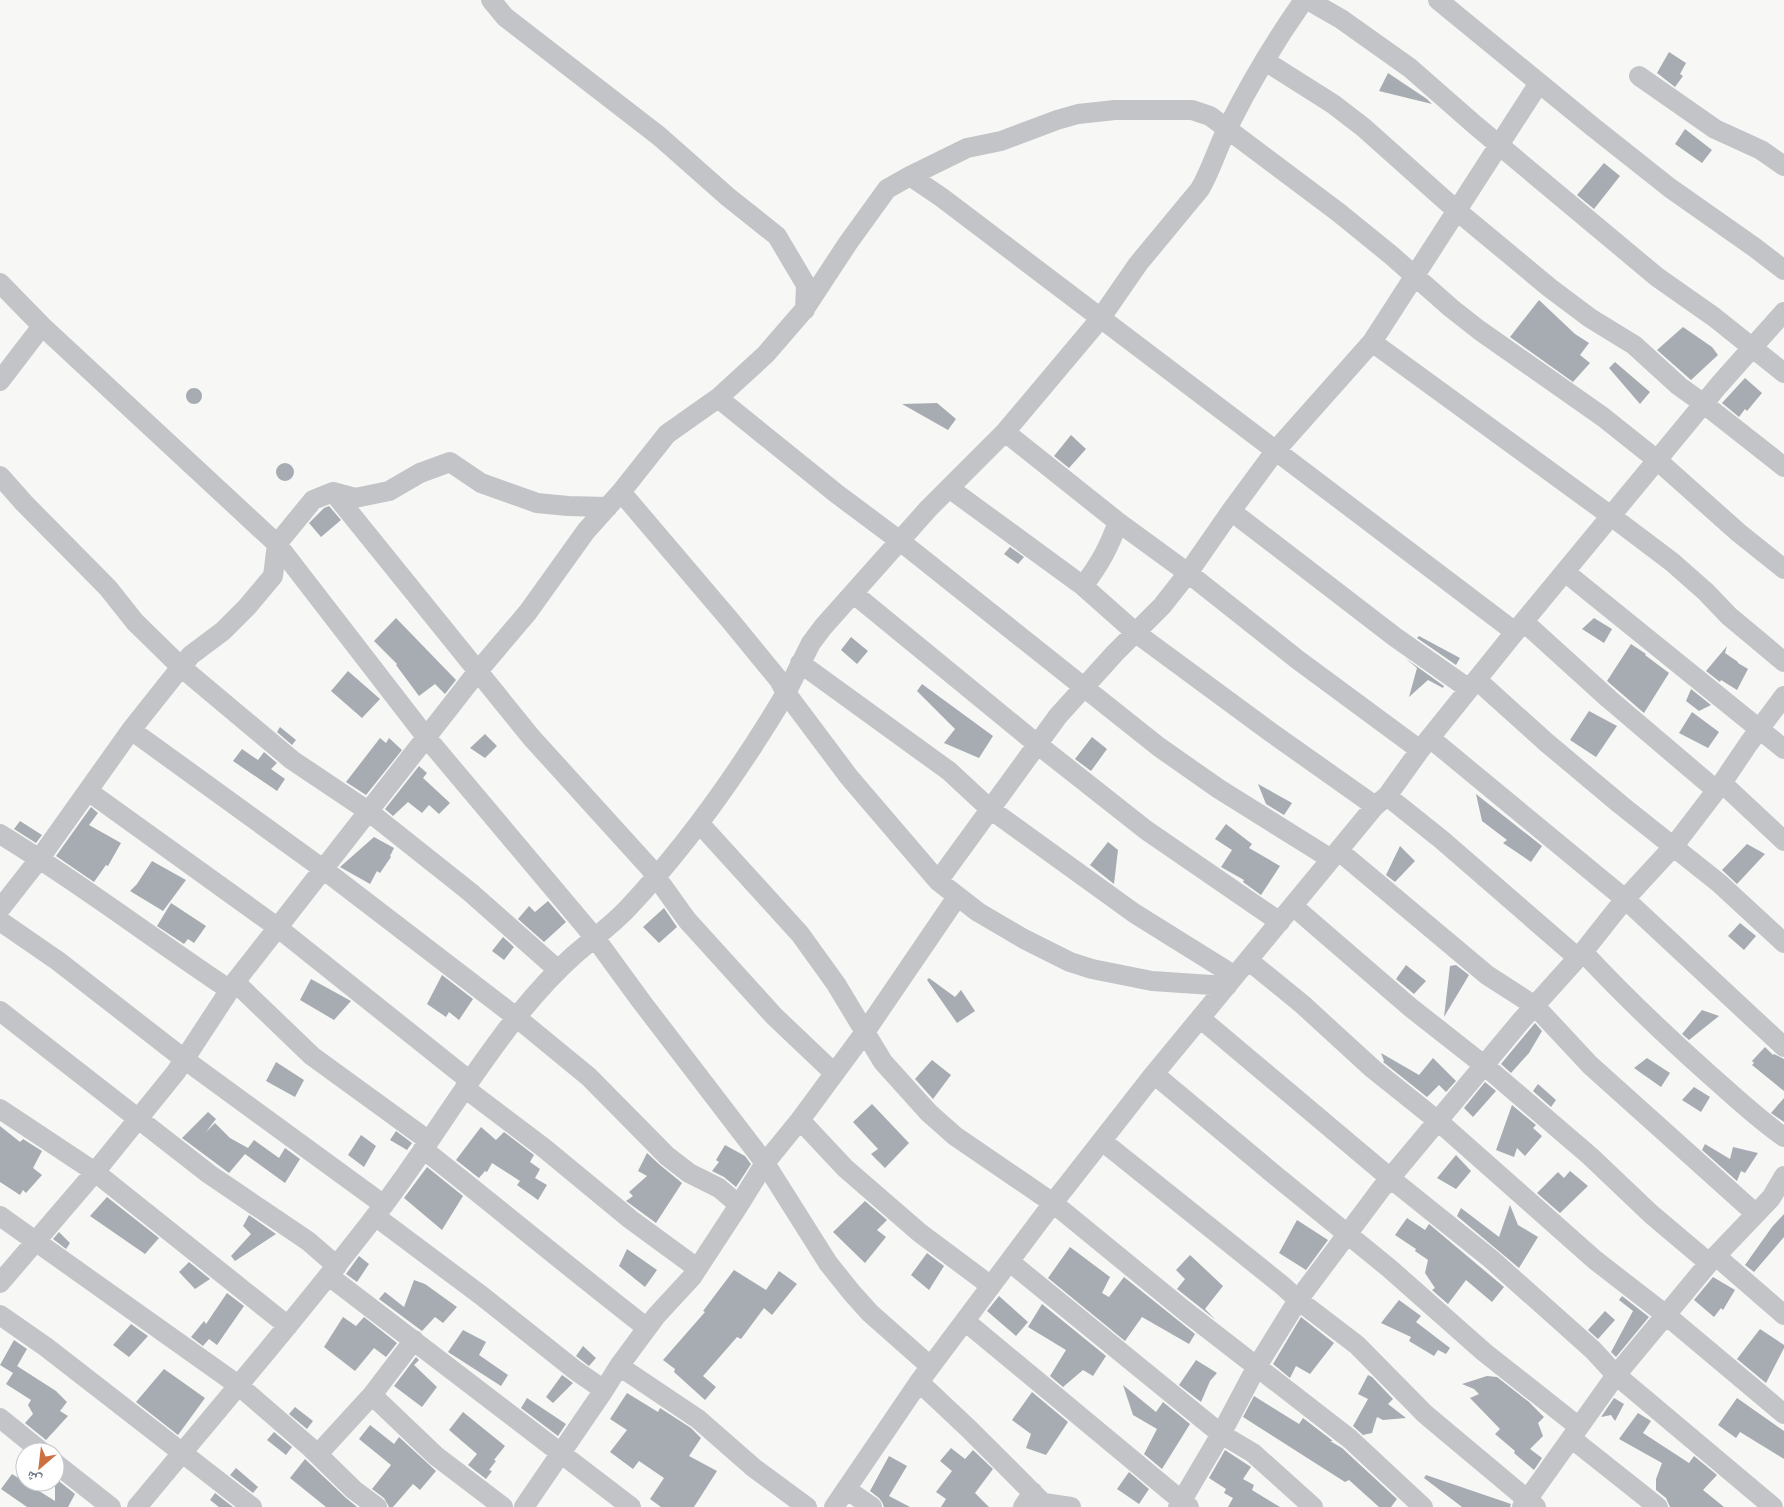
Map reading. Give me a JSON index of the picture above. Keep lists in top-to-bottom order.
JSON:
{
  "north": "bottom left"
}
